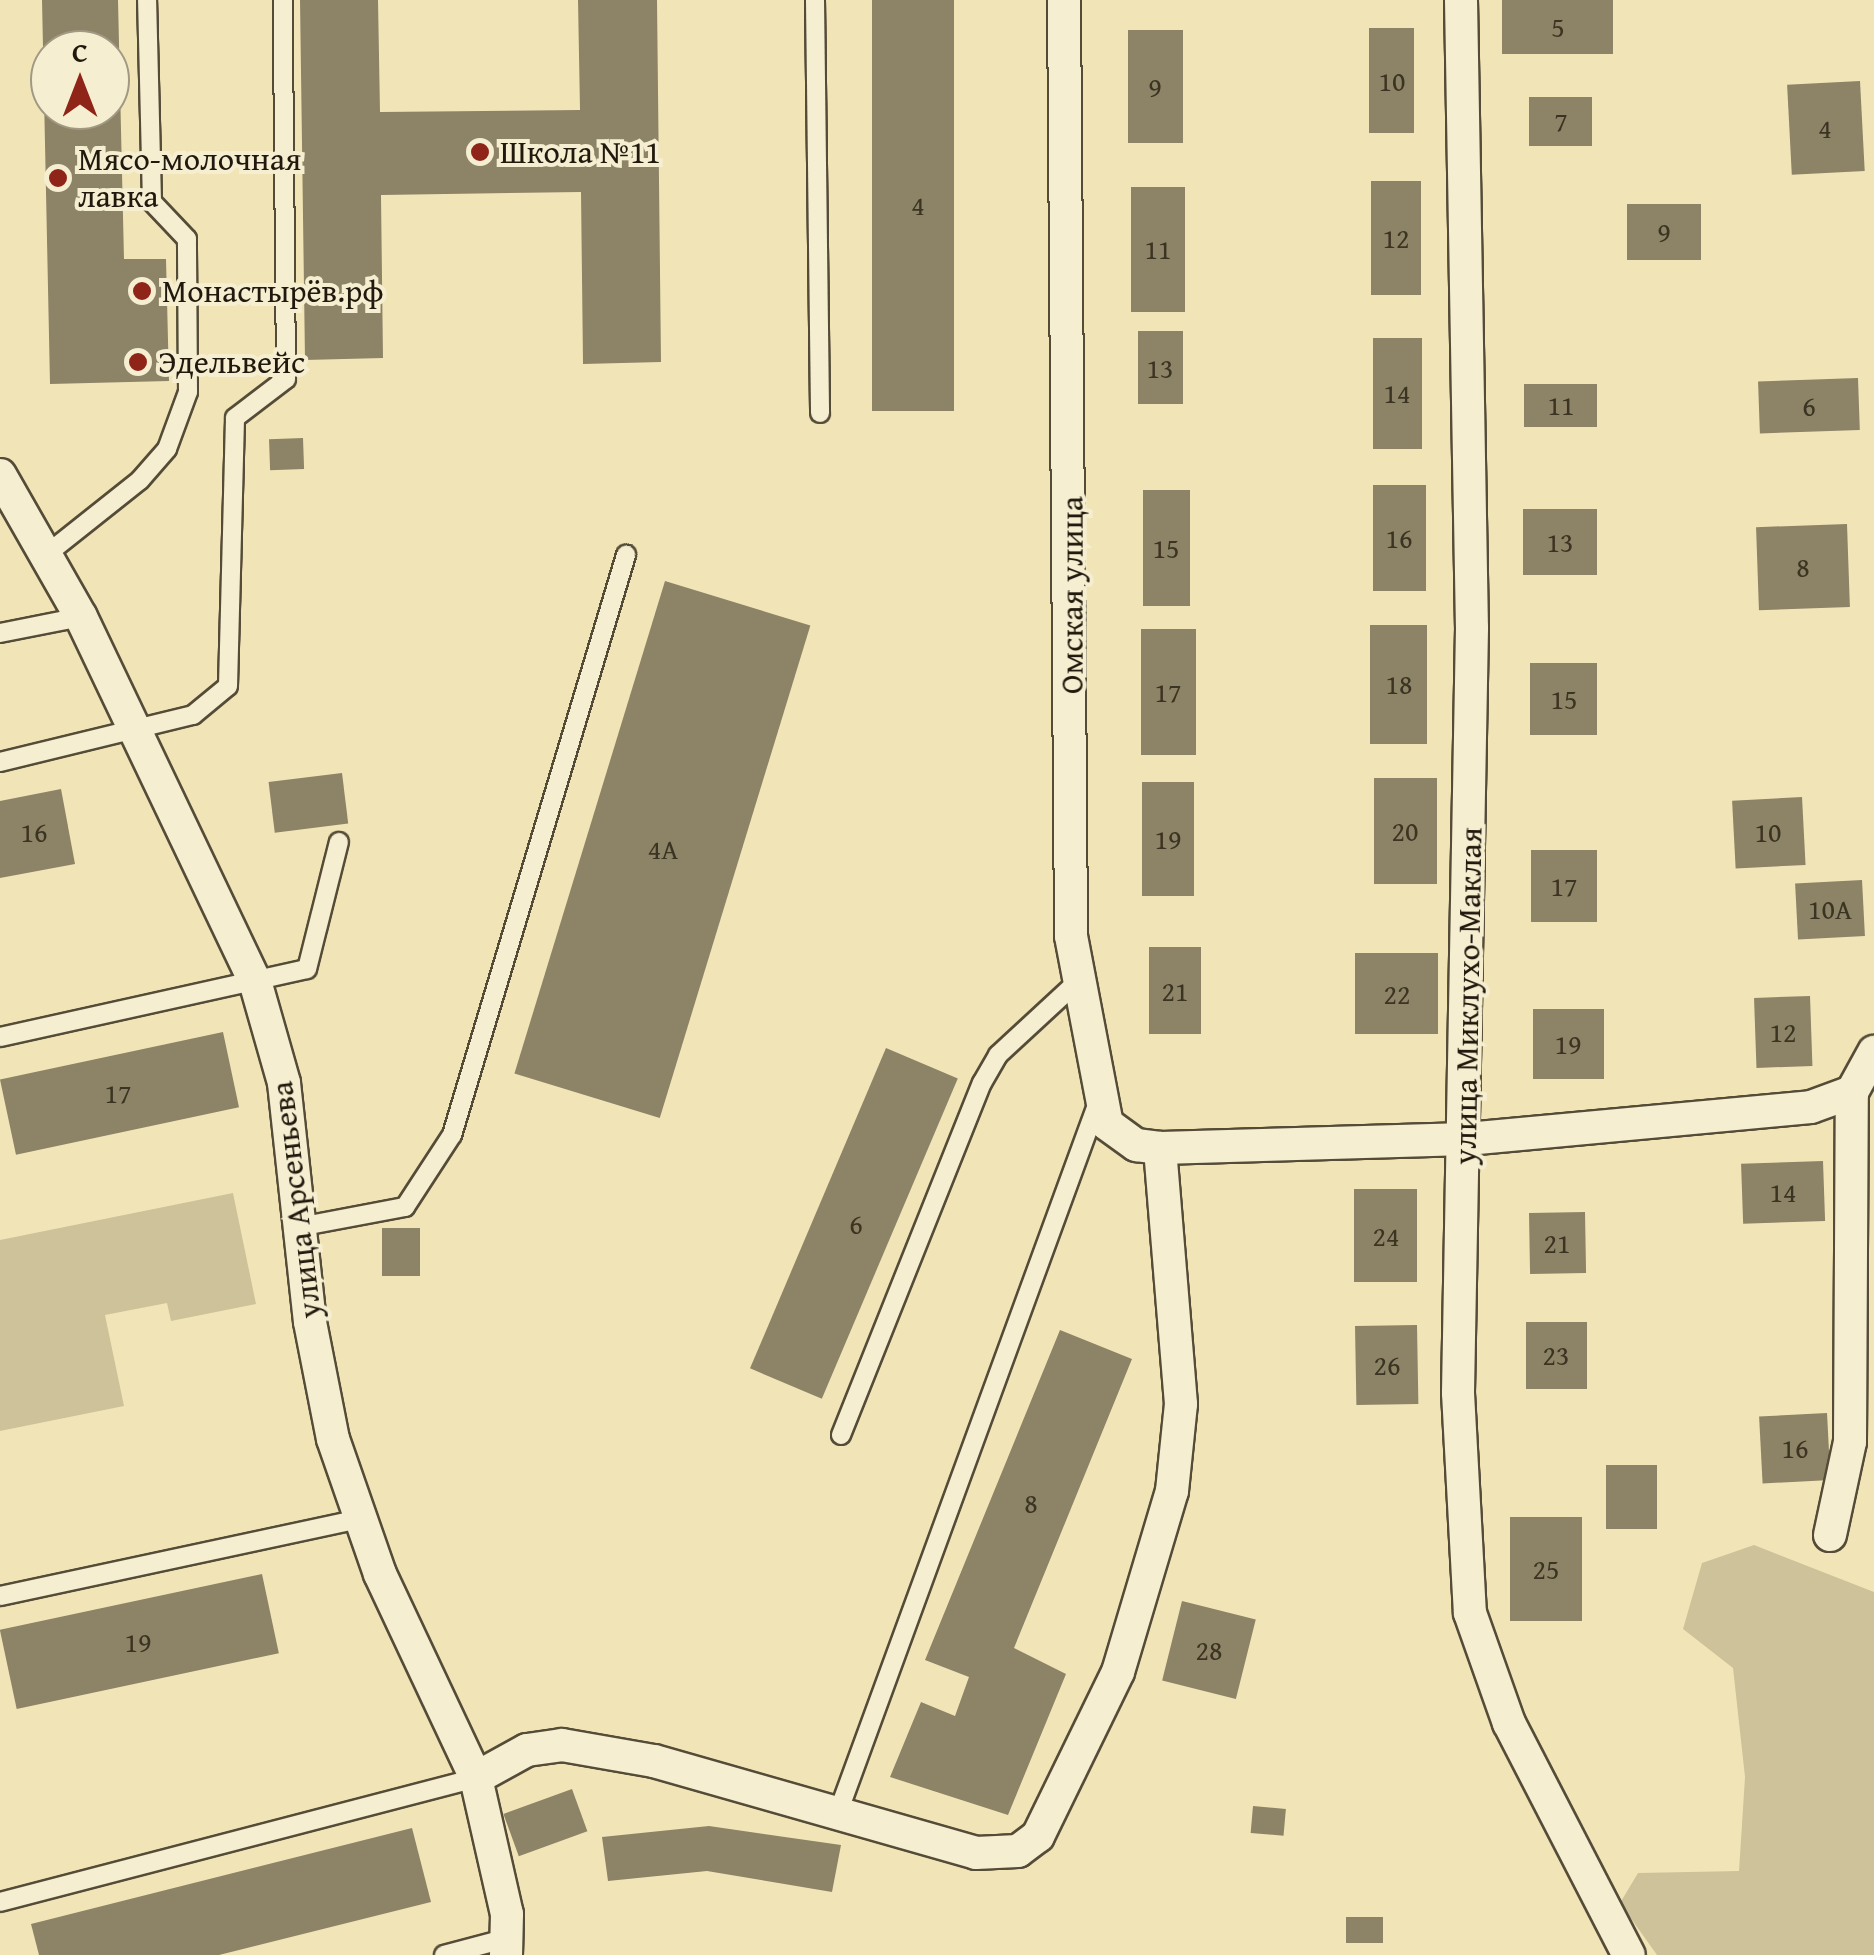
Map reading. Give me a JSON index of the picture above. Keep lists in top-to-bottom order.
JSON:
{
  "streets": {
    "street": ["Омская улица", "улица Миклухо-Маклая", "улица Арсеньева"]
  },
  "places": [
    "Школа №11",
    "Мясо-молочная лавка",
    "Монастырёв.рф",
    "Эдельвейс"
  ],
  "house_numbers": [
    "5",
    "10",
    "9",
    "7",
    "4",
    "4",
    "9",
    "12",
    "11",
    "13",
    "14",
    "11",
    "6",
    "16",
    "13",
    "15",
    "8",
    "18",
    "17",
    "15",
    "20",
    "16",
    "10",
    "19",
    "4А",
    "17",
    "10А",
    "21",
    "22",
    "12",
    "19",
    "17",
    "14",
    "6",
    "24",
    "21",
    "23",
    "26",
    "16",
    "8",
    "25",
    "19",
    "28"
  ],
  "north": "top"
}
